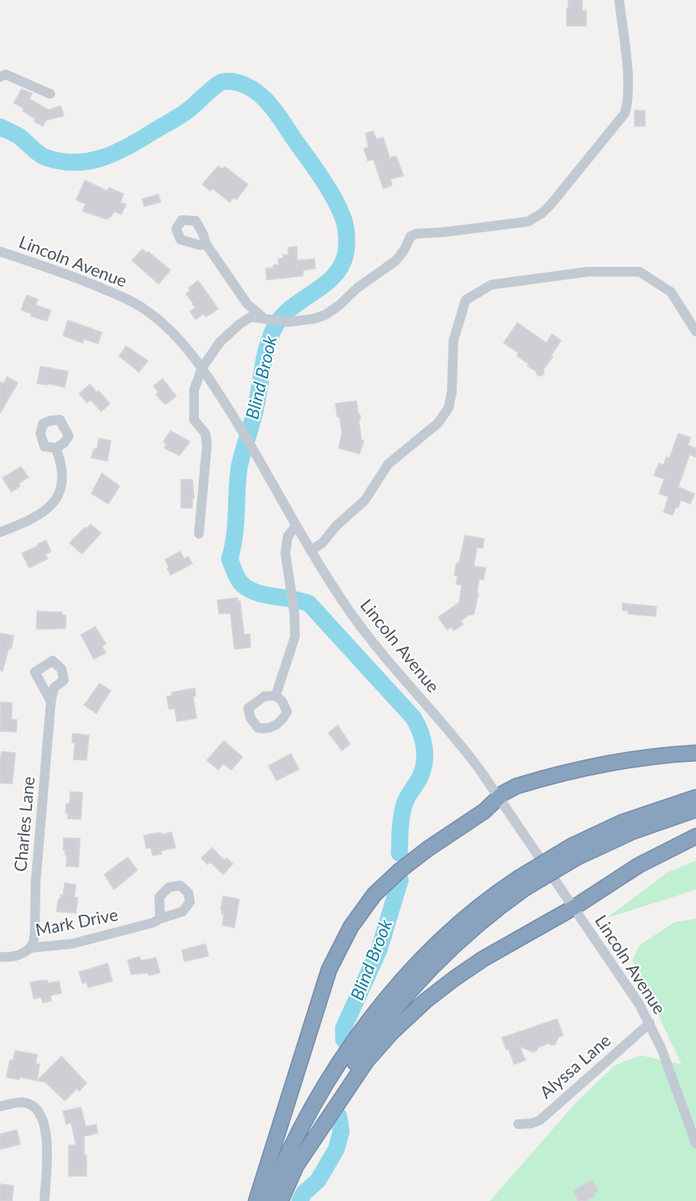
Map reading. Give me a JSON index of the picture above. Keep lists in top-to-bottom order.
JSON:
{
  "streets": {
    "street": [
      "Lincoln Avenue",
      "Charles Lane",
      "Mark Drive",
      "Alyssa Lane"
    ]
  },
  "crossings": [
    ["Lincoln Avenue", "Alyssa Lane"],
    ["Charles Lane", "Mark Drive"]
  ],
  "water": ["Blind Brook"]
}
